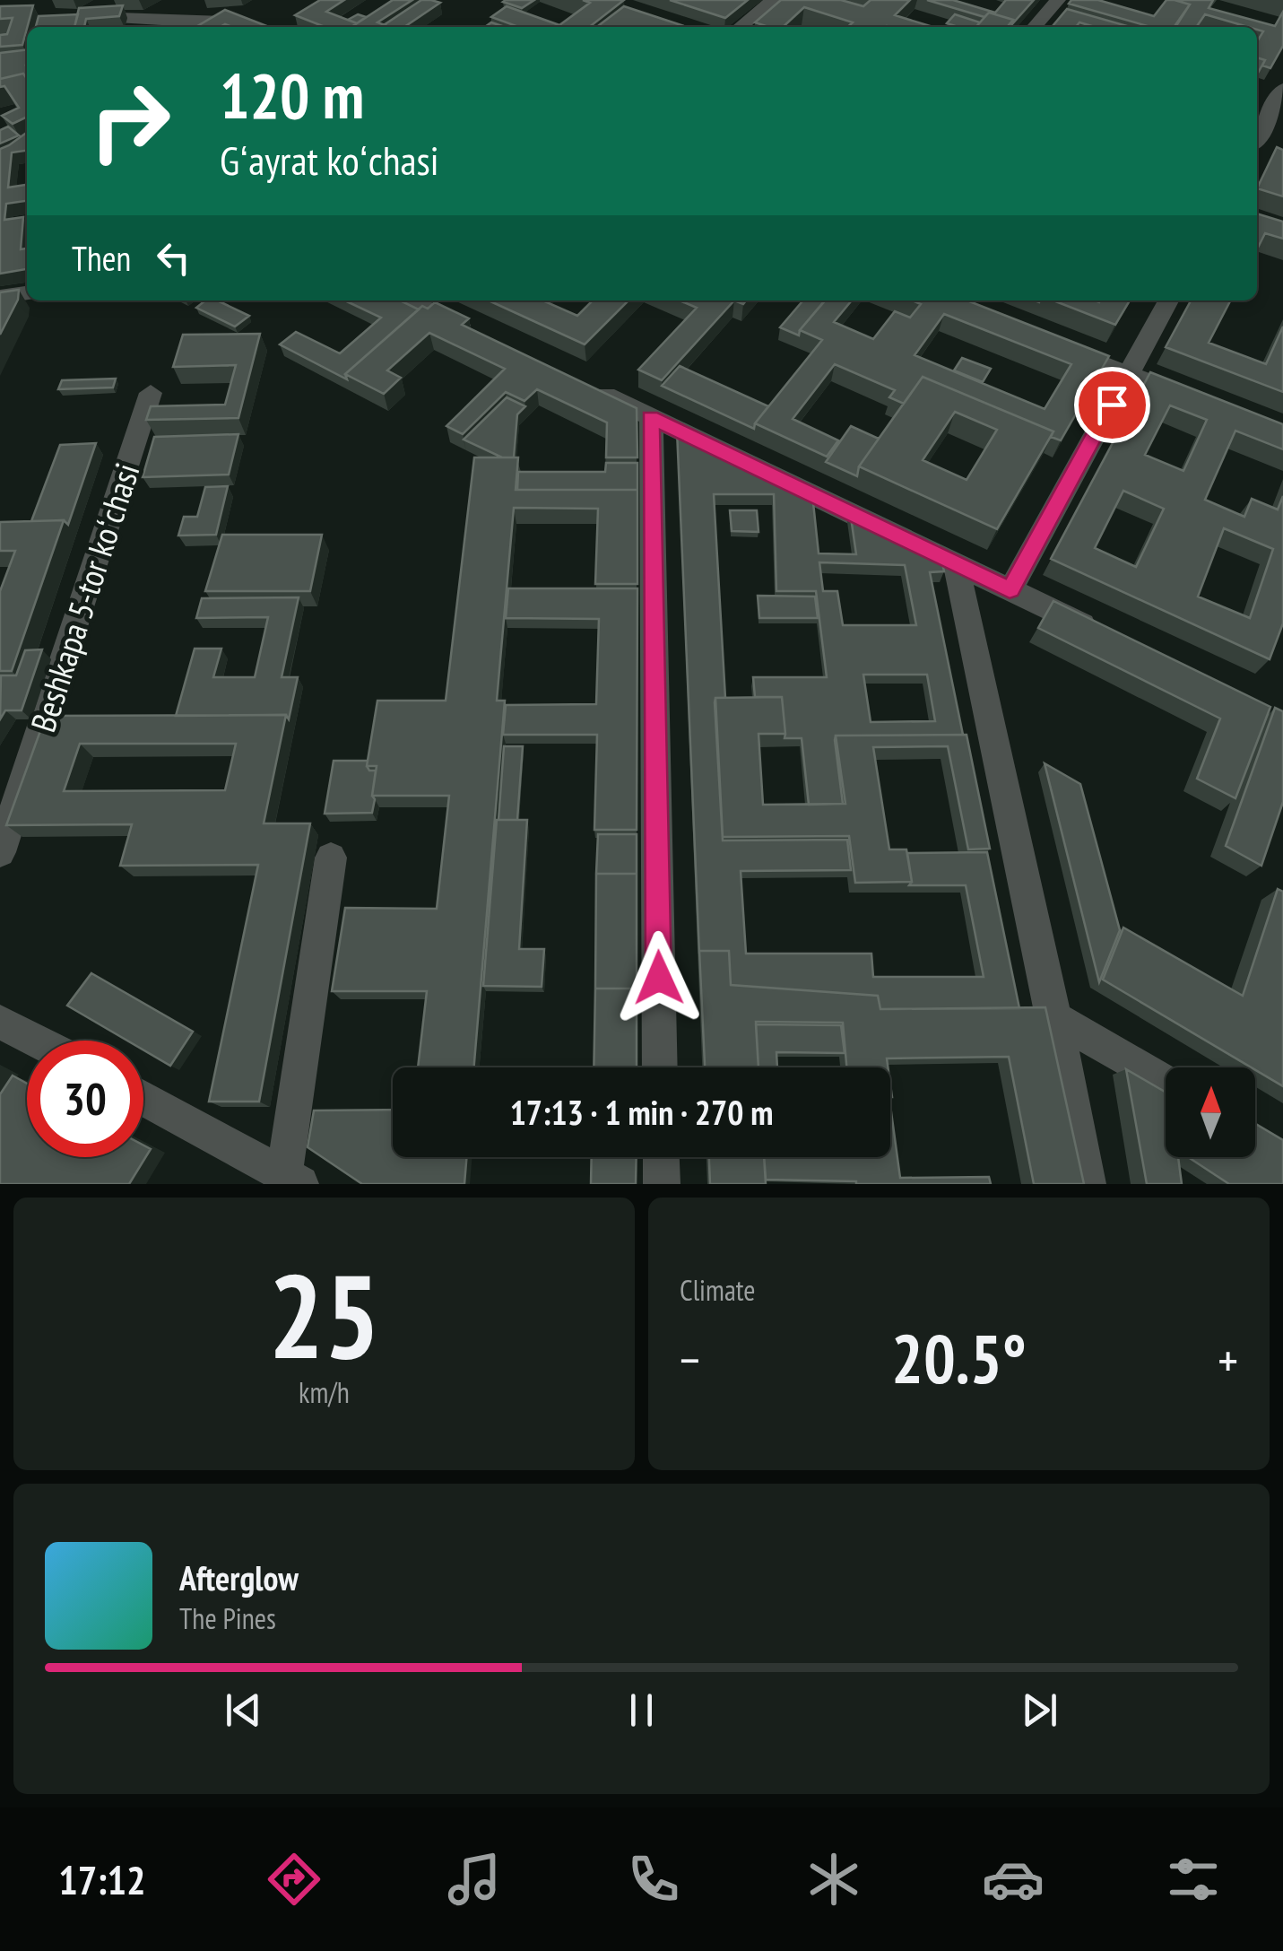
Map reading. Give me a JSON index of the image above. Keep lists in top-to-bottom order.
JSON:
{
  "streets": {
    "street": ["Beshkapa 5-tor koʻchasi"]
  },
  "north": "top",
  "page": {
    "turn": ["120 m", "Gʻayrat koʻchasi"],
    "then": "Then",
    "limit": "30",
    "trip": "17:13 · 1 min · 270 m",
    "tile": [
      ["25", "km/h"],
      "Climate"
    ],
    "heat": ["−", "20.5°", "+"],
    "song": ["Afterglow", "The Pines"],
    "tabs": "17:12"
  }
}
